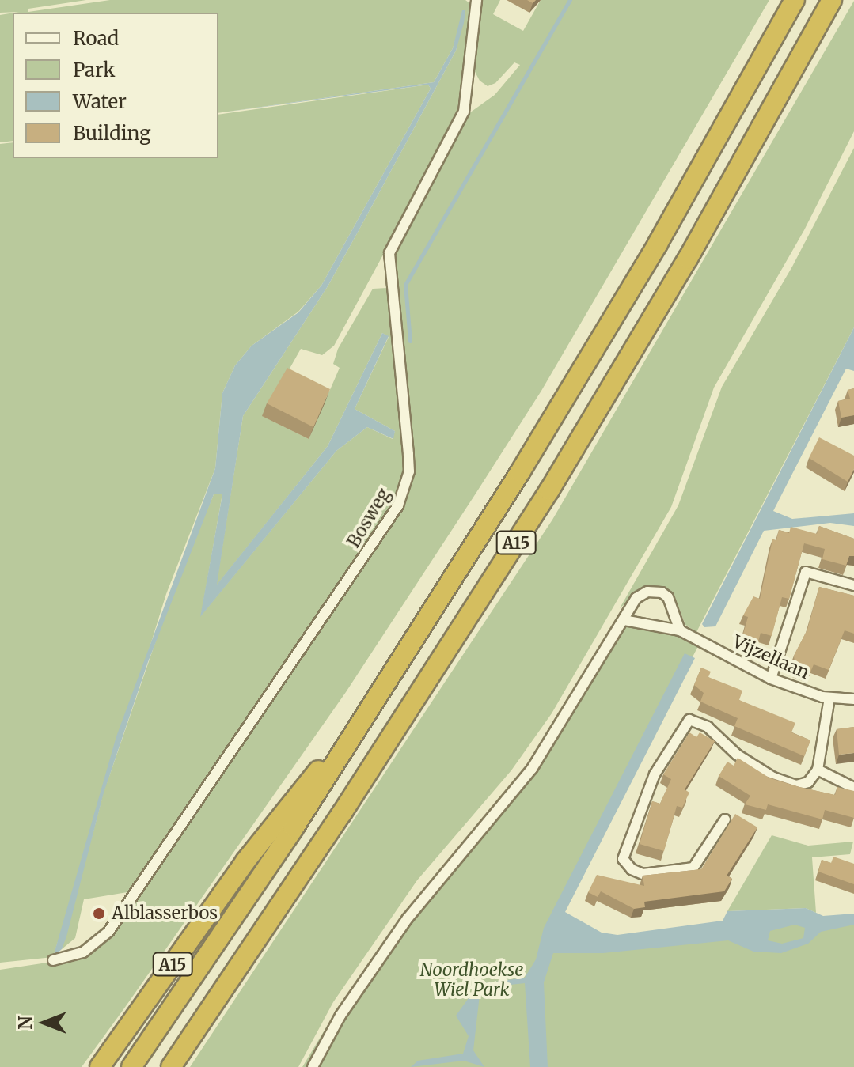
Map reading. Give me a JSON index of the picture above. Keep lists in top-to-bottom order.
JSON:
{
  "streets": {
    "highway": ["A15"],
    "street": ["Bosweg", "Vijzellaan"]
  },
  "parks": ["Noordhoekse Wiel Park"],
  "places": ["Alblasserbos"],
  "legend": [
    "Road",
    "Park",
    "Water",
    "Building"
  ],
  "north": "left"
}
